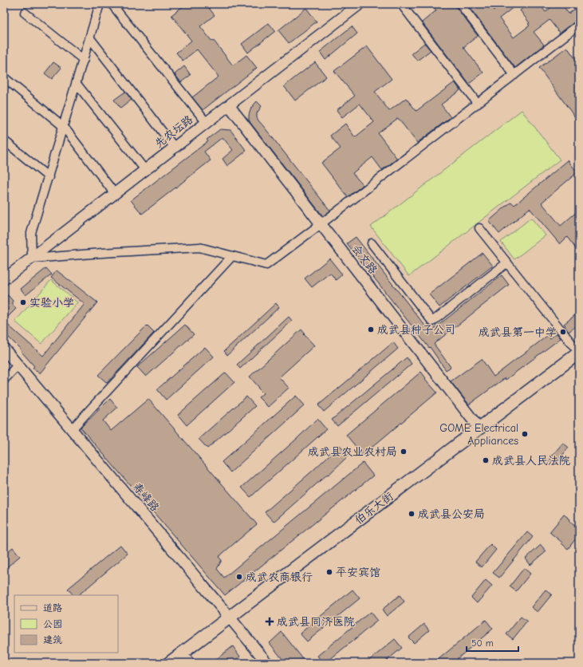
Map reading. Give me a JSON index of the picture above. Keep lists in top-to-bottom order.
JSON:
{
  "streets": {
    "main road": ["伯乐大街"],
    "street": ["先农坛路", "会文路", "寿峰路"]
  },
  "crossings": [
    ["先农坛路", "会文路"],
    ["会文路", "伯乐大街"],
    ["寿峰路", "伯乐大街"]
  ],
  "places": {
    "other": [
      "实验小学",
      "成武县种子公司",
      "成武县第一中学",
      "GOME Electrical Appliances",
      "成武县农业农村局",
      "成武县人民法院",
      "成武县公安局",
      "平安宾馆",
      "成武农商银行"
    ],
    "health": ["成武县同济医院"]
  },
  "legend": ["道路", "公园", "建筑"],
  "scale_bar": "50 m"
}
